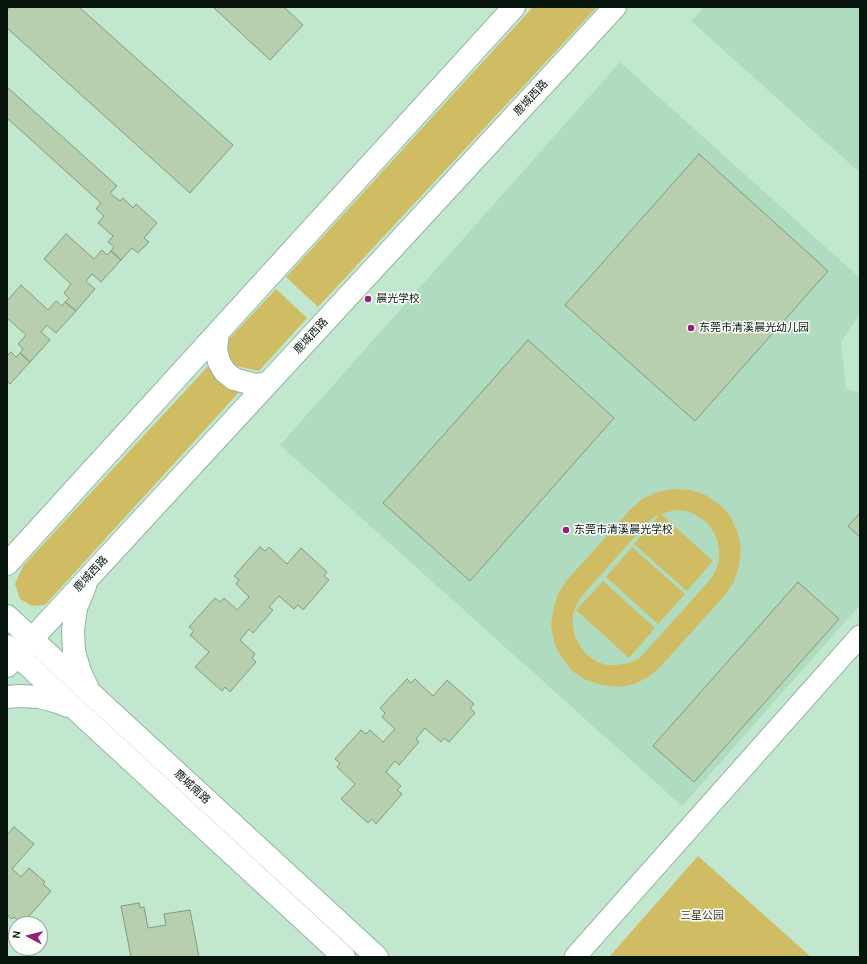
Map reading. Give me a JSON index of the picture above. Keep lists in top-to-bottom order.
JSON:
{
  "streets": {
    "street": ["鹿城西路", "鹿城南路"]
  },
  "crossings": [
    ["鹿城西路", "鹿城南路"]
  ],
  "parks": ["三星公园"],
  "places": ["晨光学校", "东莞市清溪晨光幼儿园", "东莞市清溪晨光学校"],
  "north": "left"
}
